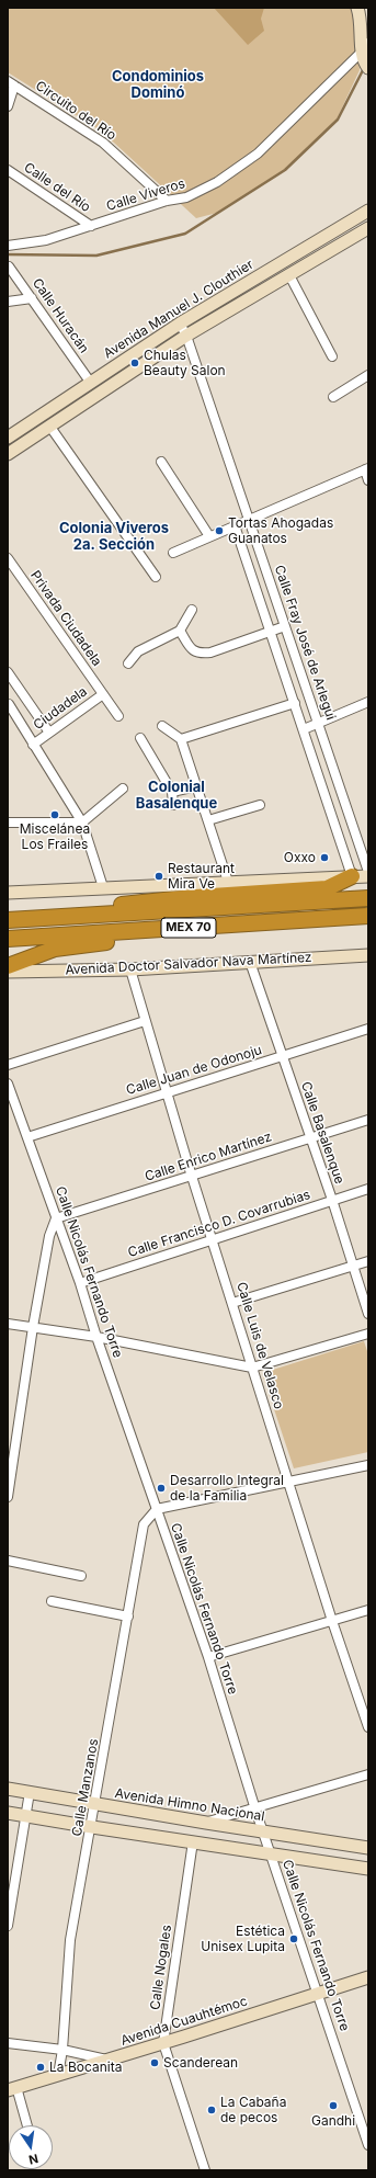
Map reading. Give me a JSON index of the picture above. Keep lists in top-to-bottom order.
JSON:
{
  "streets": {
    "highway": ["MEX 70"],
    "main road": [
      "Avenida Manuel J. Clouthier",
      "Avenida Doctor Salvador Nava Martínez",
      "Avenida Himno Nacional",
      "Avenida Cuauhtémoc"
    ],
    "street": [
      "Circuito del Río",
      "Calle del Río",
      "Calle Viveros",
      "Calle Huracán",
      "Privada Ciudadela",
      "Calle Fray José de Arlegui",
      "Ciudadela",
      "Calle Juan de Odonoju",
      "Calle Basalenque",
      "Calle Enrico Martínez",
      "Calle Francisco D. Covarrubias",
      "Calle Nicolás Fernando Torre",
      "Calle Luis de Velasco",
      "Calle Manzanos",
      "Calle Nogales"
    ]
  },
  "crossings": [
    ["Circuito del Río", "Calle Viveros"],
    ["Calle del Río", "Calle Viveros"],
    ["Avenida Manuel J. Clouthier", "Calle Huracán"],
    ["Avenida Manuel J. Clouthier", "Calle Fray José de Arlegui"],
    ["Privada Ciudadela", "Ciudadela"],
    ["Avenida Doctor Salvador Nava Martínez", "Calle Basalenque"],
    ["Avenida Doctor Salvador Nava Martínez", "Calle Luis de Velasco"],
    ["Calle Juan de Odonoju", "Calle Basalenque"],
    ["Calle Juan de Odonoju", "Calle Nicolás Fernando Torre"],
    ["Calle Juan de Odonoju", "Calle Luis de Velasco"],
    ["Calle Basalenque", "Calle Enrico Martínez"],
    ["Calle Basalenque", "Calle Francisco D. Covarrubias"],
    ["Calle Enrico Martínez", "Calle Nicolás Fernando Torre"],
    ["Calle Enrico Martínez", "Calle Luis de Velasco"],
    ["Calle Francisco D. Covarrubias", "Calle Nicolás Fernando Torre"],
    ["Calle Francisco D. Covarrubias", "Calle Luis de Velasco"],
    ["Calle Nicolás Fernando Torre", "Calle Manzanos"],
    ["Calle Nicolás Fernando Torre", "Avenida Himno Nacional"],
    ["Calle Nicolás Fernando Torre", "Avenida Cuauhtémoc"],
    ["Calle Manzanos", "Avenida Himno Nacional"],
    ["Calle Manzanos", "Avenida Cuauhtémoc"],
    ["Calle Nogales", "Avenida Cuauhtémoc"]
  ],
  "districts": ["Condominios Dominó", "Colonia Viveros 2a. Sección", "Colonial Basalenque"],
  "places": [
    "Chulas Beauty Salon",
    "Tortas Ahogadas Guanatos",
    "Miscelánea Los Frailes",
    "Oxxo",
    "Restaurant Mira Ve",
    "Desarrollo Integral de la Familia",
    "Estética Unisex Lupita",
    "Scanderean",
    "La Bocanita",
    "Gandhi",
    "La Cabaña de pecos"
  ],
  "north": "bottom"
}
